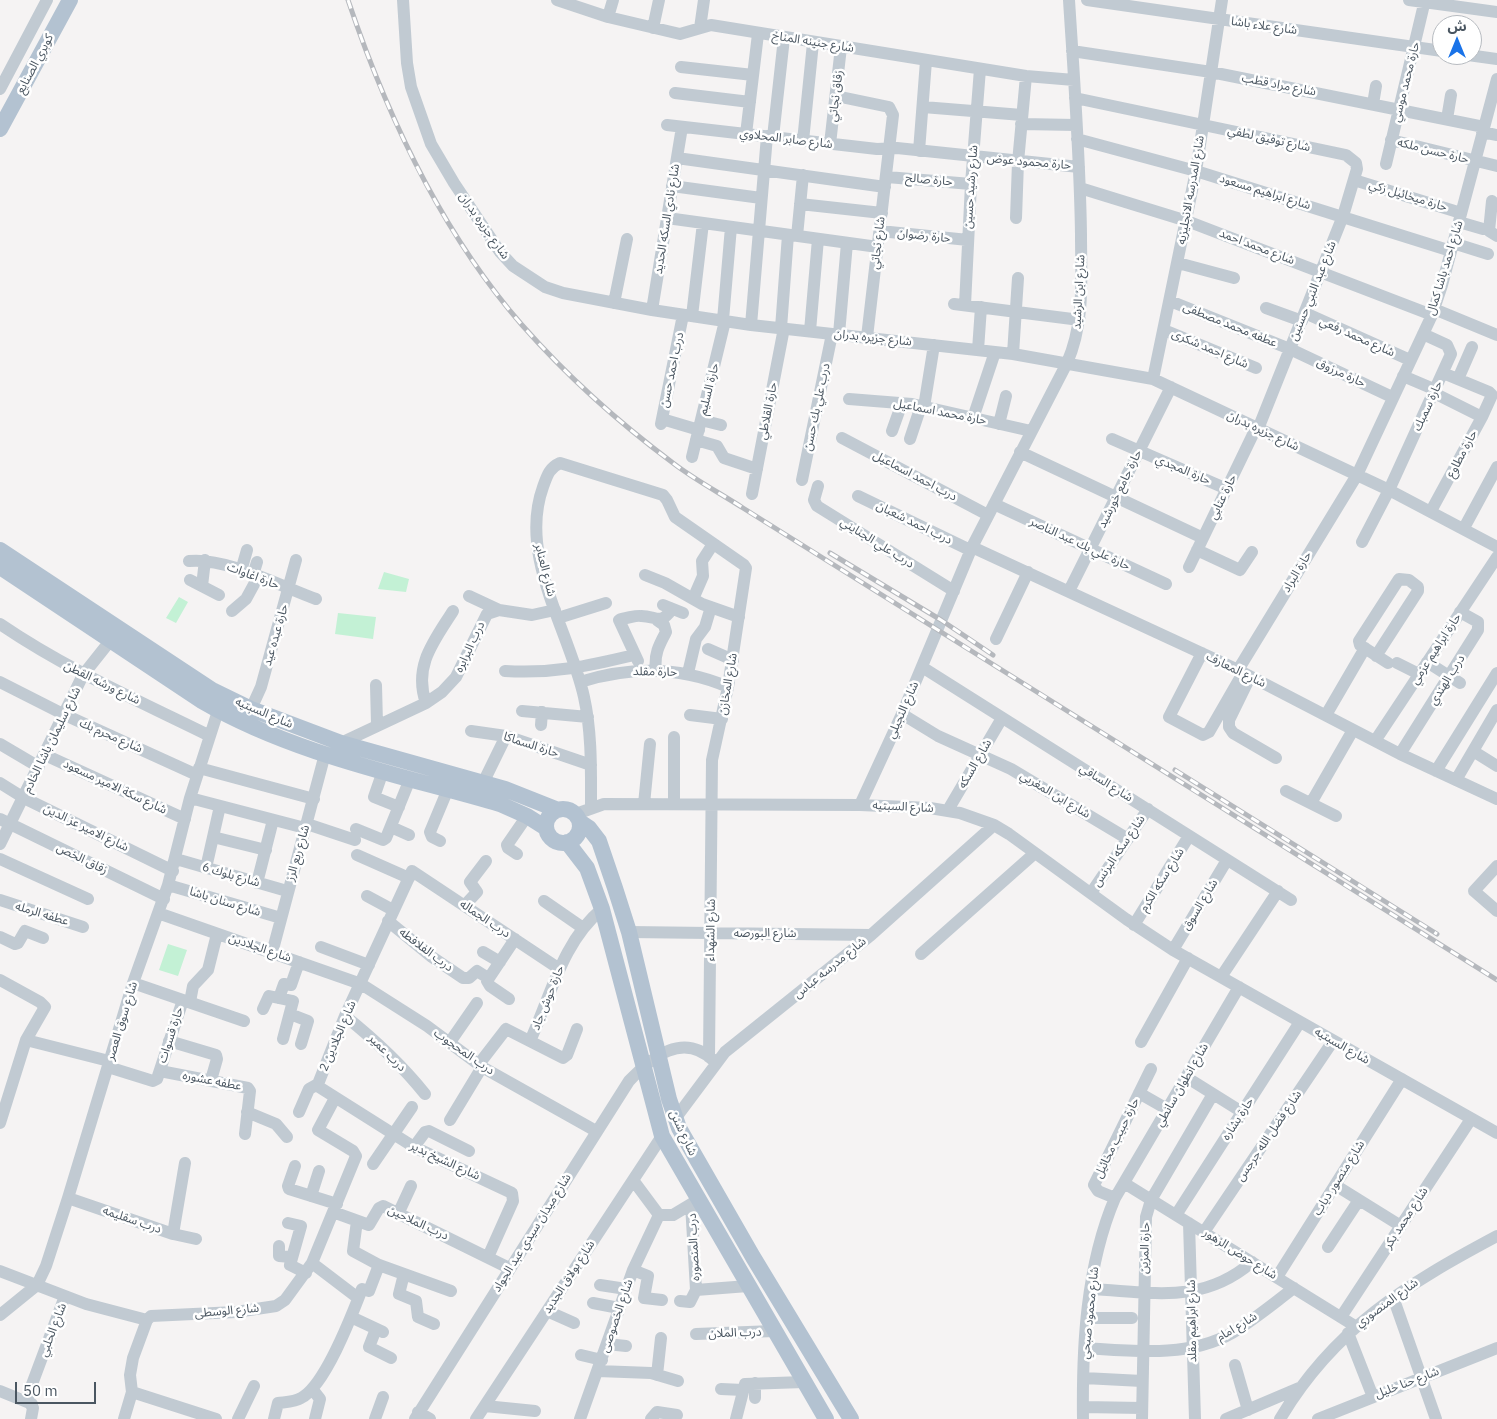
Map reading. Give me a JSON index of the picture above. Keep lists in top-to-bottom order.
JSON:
{
  "streets": {
    "main road": ["كوبري الصنايع", "شارع السبتيه", "شارع شنن"],
    "street": [
      "شارع علاء باشا",
      "شارع جنينه المناخ",
      "حارة محمد موسي",
      "شارع مراد قطب",
      "زقاق نجاتي",
      "شارع صابر المحلاوي",
      "شارع توفيق لطفي",
      "حارة حسن ملكه",
      "حارة محمود عوض",
      "حارة صالح",
      "شارع رشيد حسين",
      "شارع المدرسه الانجليزيه",
      "شارع ابراهيم مسعود",
      "حارة ميخائيل زكي",
      "شارع نادي السكه الحديد",
      "شارع جزيره بدران",
      "حارة رضوان",
      "شارع نجاتي",
      "شارع محمد احمد",
      "شارع احمد باشا كمال",
      "شارع عبد النبي حسنين",
      "شارع ابن الرشيد",
      "عطفه محمد مصطفى",
      "شارع محمد رفعي",
      "شارع احمد شكرى",
      "درب احمد حسن",
      "حارة مرزوق",
      "حارة السليم",
      "حارة سمبك",
      "درب علي بك حسن",
      "حارة القلاطي",
      "حارة محمد اسماعيل",
      "حارة مطاوع",
      "حارة المجدي",
      "درب احمد اسماعيل",
      "حارة جامع خورشيد",
      "حارة عتابي",
      "درب احمد شعبان",
      "درب علي الجنايني",
      "حارة علي بك عبد الناصر",
      "شارع العنابر",
      "حارة البراد",
      "حارة اغاوات",
      "حارة عبده عيد",
      "درب البرابره",
      "حارة ابراهيم عزمي",
      "شارع المعارف",
      "حارة مقلد",
      "درب الهندي",
      "شارع ورشه القطن",
      "شارع المخازن",
      "شارع النجيلي",
      "شارع محرم بك",
      "شارع سليمان باشا الخادم",
      "حارة السماكا",
      "شارع السكه",
      "شارع الساقي",
      "شارع سكة الامير مسعود",
      "شارع ابن المغربي",
      "شارع الامير عز الدين",
      "شارع سكه البرنس",
      "شارع ربع الرز",
      "زقاق الخص",
      "شارع بلوك 6",
      "شارع سكه الكرم",
      "شارع سنان باشا",
      "شارع السوق",
      "عطفه الرمله",
      "درب الجماله",
      "شارع الشهداء",
      "شارع البورصه",
      "شارع الجلادين",
      "درب الفلافطه",
      "شارع مدرسه عباس",
      "حارة حوش جاد",
      "شارع سوق العصر",
      "حارة قسوات",
      "شارع الجلادين 2",
      "درب المحجوب",
      "درب عمير",
      "عطفه عشوره",
      "شارع انطوان سانطي",
      "حارة بشاره",
      "شارع فضل الله جرجس",
      "حارة حبيب مخائيل",
      "شارع الشيخ بدير",
      "شارع منصور دياب",
      "شارع محمد بكر",
      "درب سقليمه",
      "درب الملاحين",
      "شارع ميدان سيدي عبد الجواد",
      "درب المنصوره",
      "حارة المزين",
      "شارع حوض الزهور",
      "شارع بولاق الجديد",
      "شارع المنصوري",
      "شارع الوسطى",
      "شارع محمود صبحي",
      "شارع الخصوصى",
      "شارع ابراهيم مقلد",
      "شارع امام",
      "شارع الحلبي",
      "درب الملان",
      "شارع حنا خليل"
    ]
  },
  "crossings": [
    ["شارع علاء باشا", "حارة محمد موسي"],
    ["شارع علاء باشا", "شارع المدرسه الانجليزيه"],
    ["شارع جنينه المناخ", "زقاق نجاتي"],
    ["شارع جنينه المناخ", "شارع رشيد حسين"],
    ["شارع جنينه المناخ", "شارع ابن الرشيد"],
    ["حارة محمد موسي", "شارع مراد قطب"],
    ["حارة محمد موسي", "حارة حسن ملكه"],
    ["شارع مراد قطب", "شارع المدرسه الانجليزيه"],
    ["شارع مراد قطب", "شارع احمد باشا كمال"],
    ["شارع مراد قطب", "شارع ابن الرشيد"],
    ["زقاق نجاتي", "شارع صابر المحلاوي"],
    ["زقاق نجاتي", "شارع نجاتي"],
    ["شارع صابر المحلاوي", "حارة محمود عوض"],
    ["شارع صابر المحلاوي", "شارع نادي السكه الحديد"],
    ["شارع صابر المحلاوي", "شارع نجاتي"],
    ["شارع توفيق لطفي", "شارع المدرسه الانجليزيه"],
    ["شارع توفيق لطفي", "شارع عبد النبي حسنين"],
    ["شارع توفيق لطفي", "شارع ابن الرشيد"],
    ["حارة حسن ملكه", "شارع احمد باشا كمال"],
    ["حارة محمود عوض", "شارع رشيد حسين"],
    ["حارة محمود عوض", "شارع نجاتي"],
    ["حارة محمود عوض", "شارع ابن الرشيد"],
    ["حارة صالح", "شارع رشيد حسين"],
    ["حارة صالح", "شارع نادي السكه الحديد"],
    ["حارة صالح", "شارع نجاتي"],
    ["حارة صالح", "حارة القلاطي"],
    ["شارع رشيد حسين", "حارة رضوان"],
    ["شارع المدرسه الانجليزيه", "شارع ابراهيم مسعود"],
    ["شارع المدرسه الانجليزيه", "شارع جزيره بدران"],
    ["شارع المدرسه الانجليزيه", "شارع محمد احمد"],
    ["شارع المدرسه الانجليزيه", "عطفه محمد مصطفى"],
    ["شارع المدرسه الانجليزيه", "شارع احمد شكرى"],
    ["شارع ابراهيم مسعود", "شارع احمد باشا كمال"],
    ["شارع ابراهيم مسعود", "شارع عبد النبي حسنين"],
    ["شارع ابراهيم مسعود", "شارع ابن الرشيد"],
    ["حارة ميخائيل زكي", "شارع احمد باشا كمال"],
    ["حارة ميخائيل زكي", "شارع عبد النبي حسنين"],
    ["شارع نادي السكه الحديد", "شارع جزيره بدران"],
    ["شارع جزيره بدران", "شارع نجاتي"],
    ["شارع جزيره بدران", "شارع احمد باشا كمال"],
    ["شارع جزيره بدران", "شارع عبد النبي حسنين"],
    ["شارع جزيره بدران", "شارع ابن الرشيد"],
    ["شارع جزيره بدران", "درب احمد حسن"],
    ["شارع جزيره بدران", "حارة السليم"],
    ["شارع جزيره بدران", "حارة سمبك"],
    ["شارع جزيره بدران", "درب علي بك حسن"],
    ["شارع جزيره بدران", "حارة القلاطي"],
    ["شارع جزيره بدران", "حارة مطاوع"],
    ["شارع جزيره بدران", "حارة جامع خورشيد"],
    ["شارع جزيره بدران", "حارة عتابي"],
    ["شارع جزيره بدران", "حارة البراد"],
    ["حارة رضوان", "شارع نجاتي"],
    ["شارع محمد احمد", "شارع احمد باشا كمال"],
    ["شارع محمد احمد", "شارع عبد النبي حسنين"],
    ["شارع محمد احمد", "شارع ابن الرشيد"],
    ["شارع احمد باشا كمال", "شارع محمد رفعي"],
    ["شارع احمد باشا كمال", "حارة مرزوق"],
    ["شارع احمد باشا كمال", "حارة سمبك"],
    ["شارع احمد باشا كمال", "حارة مطاوع"],
    ["شارع احمد باشا كمال", "حارة البراد"],
    ["شارع عبد النبي حسنين", "عطفه محمد مصطفى"],
    ["شارع عبد النبي حسنين", "شارع محمد رفعي"],
    ["شارع عبد النبي حسنين", "حارة مرزوق"],
    ["شارع عبد النبي حسنين", "حارة عتابي"],
    ["شارع ابن الرشيد", "حارة محمد اسماعيل"],
    ["شارع ابن الرشيد", "درب احمد اسماعيل"],
    ["شارع ابن الرشيد", "درب احمد شعبان"],
    ["شارع ابن الرشيد", "درب علي الجنايني"],
    ["شارع ابن الرشيد", "حارة علي بك عبد الناصر"],
    ["شارع ابن الرشيد", "شارع المعارف"],
    ["شارع ابن الرشيد", "شارع النجيلي"],
    ["عطفه محمد مصطفى", "حارة مرزوق"],
    ["درب احمد حسن", "حارة السليم"],
    ["حارة سمبك", "حارة مطاوع"],
    ["حارة المجدي", "حارة جامع خورشيد"],
    ["حارة المجدي", "حارة عتابي"],
    ["درب احمد اسماعيل", "حارة علي بك عبد الناصر"],
    ["حارة جامع خورشيد", "حارة علي بك عبد الناصر"],
    ["حارة جامع خورشيد", "شارع المعارف"],
    ["درب احمد شعبان", "شارع المعارف"],
    ["شارع العنابر", "درب البرابره"],
    ["شارع العنابر", "حارة مقلد"],
    ["شارع العنابر", "شارع المخازن"],
    ["شارع العنابر", "شارع السبتيه"],
    ["شارع العنابر", "حارة السماكا"],
    ["حارة البراد", "شارع المعارف"],
    ["حارة اغاوات", "حارة عبده عيد"],
    ["حارة عبده عيد", "شارع السبتيه"],
    ["درب البرابره", "شارع السبتيه"],
    ["حارة ابراهيم عزمي", "شارع المعارف"],
    ["حارة ابراهيم عزمي", "درب الهندي"],
    ["شارع المعارف", "درب الهندي"],
    ["حارة مقلد", "شارع المخازن"],
    ["شارع ورشه القطن", "شارع سليمان باشا الخادم"],
    ["شارع ورشه القطن", "شارع سوق العصر"],
    ["شارع المخازن", "شارع السبتيه"],
    ["شارع المخازن", "شارع الشهداء"],
    ["شارع النجيلي", "شارع السبتيه"],
    ["شارع النجيلي", "شارع الساقي"],
    ["شارع النجيلي", "شارع ابن المغربي"],
    ["شارع السبتيه", "شارع سليمان باشا الخادم"],
    ["شارع السبتيه", "شارع السكه"],
    ["شارع السبتيه", "شارع سكه البرنس"],
    ["شارع السبتيه", "شارع ربع الرز"],
    ["شارع السبتيه", "شارع سكه الكرم"],
    ["شارع السبتيه", "شارع السوق"],
    ["شارع السبتيه", "شارع الشهداء"],
    ["شارع السبتيه", "شارع مدرسه عباس"],
    ["شارع السبتيه", "شارع سوق العصر"],
    ["شارع السبتيه", "شارع انطوان سانطي"],
    ["شارع السبتيه", "حارة بشاره"],
    ["شارع السبتيه", "شارع شنن"],
    ["شارع السبتيه", "شارع فضل الله جرجس"],
    ["شارع السبتيه", "شارع منصور دياب"],
    ["شارع السبتيه", "شارع محمد بكر"],
    ["شارع محرم بك", "شارع سليمان باشا الخادم"],
    ["شارع محرم بك", "شارع ربع الرز"],
    ["شارع محرم بك", "شارع سوق العصر"],
    ["شارع سليمان باشا الخادم", "شارع سكة الامير مسعود"],
    ["شارع سليمان باشا الخادم", "شارع الامير عز الدين"],
    ["شارع سليمان باشا الخادم", "زقاق الخص"],
    ["شارع السكه", "شارع الساقي"],
    ["شارع السكه", "شارع ابن المغربي"],
    ["شارع الساقي", "شارع سكه البرنس"],
    ["شارع الساقي", "شارع سكه الكرم"],
    ["شارع الساقي", "شارع السوق"],
    ["شارع سكة الامير مسعود", "شارع سوق العصر"],
    ["شارع ابن المغربي", "شارع سكه البرنس"],
    ["شارع الامير عز الدين", "شارع بلوك 6"],
    ["شارع الامير عز الدين", "شارع سوق العصر"],
    ["شارع ربع الرز", "شارع بلوك 6"],
    ["شارع ربع الرز", "شارع سنان باشا"],
    ["شارع ربع الرز", "شارع الجلادين"],
    ["زقاق الخص", "شارع سوق العصر"],
    ["شارع بلوك 6", "شارع سوق العصر"],
    ["شارع سنان باشا", "شارع سوق العصر"],
    ["درب الجماله", "حارة حوش جاد"],
    ["درب الجماله", "شارع الجلادين 2"],
    ["شارع الشهداء", "شارع البورصه"],
    ["شارع الشهداء", "شارع مدرسه عباس"],
    ["شارع البورصه", "شارع مدرسه عباس"],
    ["شارع البورصه", "شارع شنن"],
    ["شارع الجلادين", "شارع سوق العصر"],
    ["شارع الجلادين", "حارة قسوات"],
    ["شارع الجلادين", "شارع الجلادين 2"],
    ["شارع الجلادين", "درب المحجوب"],
    ["درب الفلافطه", "شارع الجلادين 2"],
    ["شارع مدرسه عباس", "شارع شنن"],
    ["حارة حوش جاد", "شارع شنن"],
    ["شارع سوق العصر", "حارة قسوات"],
    ["شارع سوق العصر", "درب سقليمه"],
    ["حارة قسوات", "عطفه عشوره"],
    ["شارع الجلادين 2", "درب المحجوب"],
    ["شارع الجلادين 2", "درب عمير"],
    ["شارع الجلادين 2", "شارع الشيخ بدير"],
    ["درب المحجوب", "شارع ميدان سيدي عبد الجواد"],
    ["شارع انطوان سانطي", "شارع حوض الزهور"],
    ["شارع انطوان سانطي", "شارع محمود صبحي"],
    ["حارة بشاره", "شارع حوض الزهور"],
    ["شارع شنن", "شارع ميدان سيدي عبد الجواد"],
    ["شارع شنن", "درب المنصوره"],
    ["شارع شنن", "شارع بولاق الجديد"],
    ["شارع شنن", "درب الملان"],
    ["شارع فضل الله جرجس", "شارع حوض الزهور"],
    ["حارة حبيب مخائيل", "شارع محمود صبحي"],
    ["شارع الشيخ بدير", "درب الملاحين"],
    ["شارع الشيخ بدير", "شارع الوسطى"],
    ["شارع منصور دياب", "شارع حوض الزهور"],
    ["شارع محمد بكر", "شارع حوض الزهور"],
    ["درب الملاحين", "شارع ميدان سيدي عبد الجواد"],
    ["حارة المزين", "شارع حوض الزهور"],
    ["حارة المزين", "شارع امام"],
    ["شارع حوض الزهور", "شارع المنصوري"],
    ["شارع حوض الزهور", "شارع محمود صبحي"],
    ["شارع حوض الزهور", "شارع ابراهيم مقلد"],
    ["شارع حوض الزهور", "شارع امام"],
    ["شارع محمود صبحي", "شارع امام"],
    ["شارع ابراهيم مقلد", "شارع امام"]
  ],
  "scale_bar": "50 m",
  "north": "top"
}
